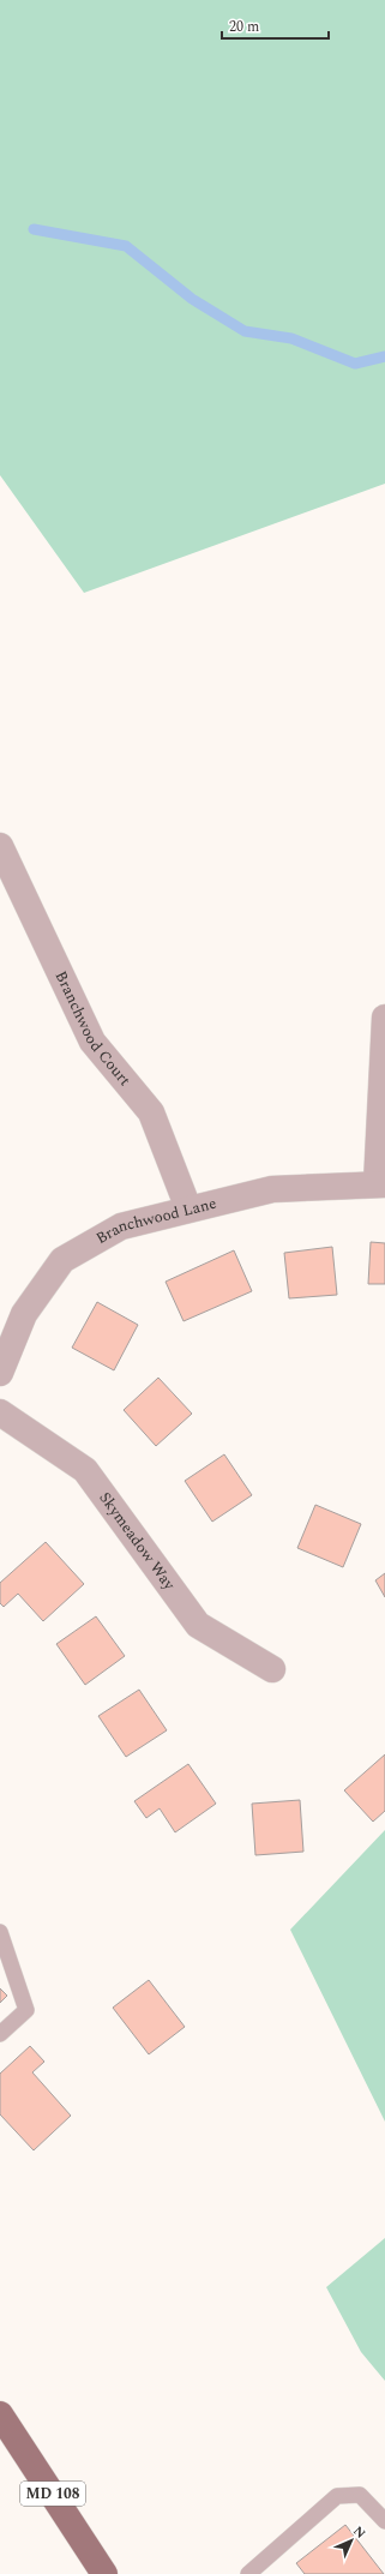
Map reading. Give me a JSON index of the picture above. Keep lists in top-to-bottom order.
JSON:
{
  "streets": {
    "main road": ["MD 108"],
    "street": ["Branchwood Court", "Branchwood Lane", "Skymeadow Way"]
  },
  "crossings": [
    ["Branchwood Court", "Branchwood Lane"]
  ],
  "scale_bar": "20 m",
  "north": "top right"
}
